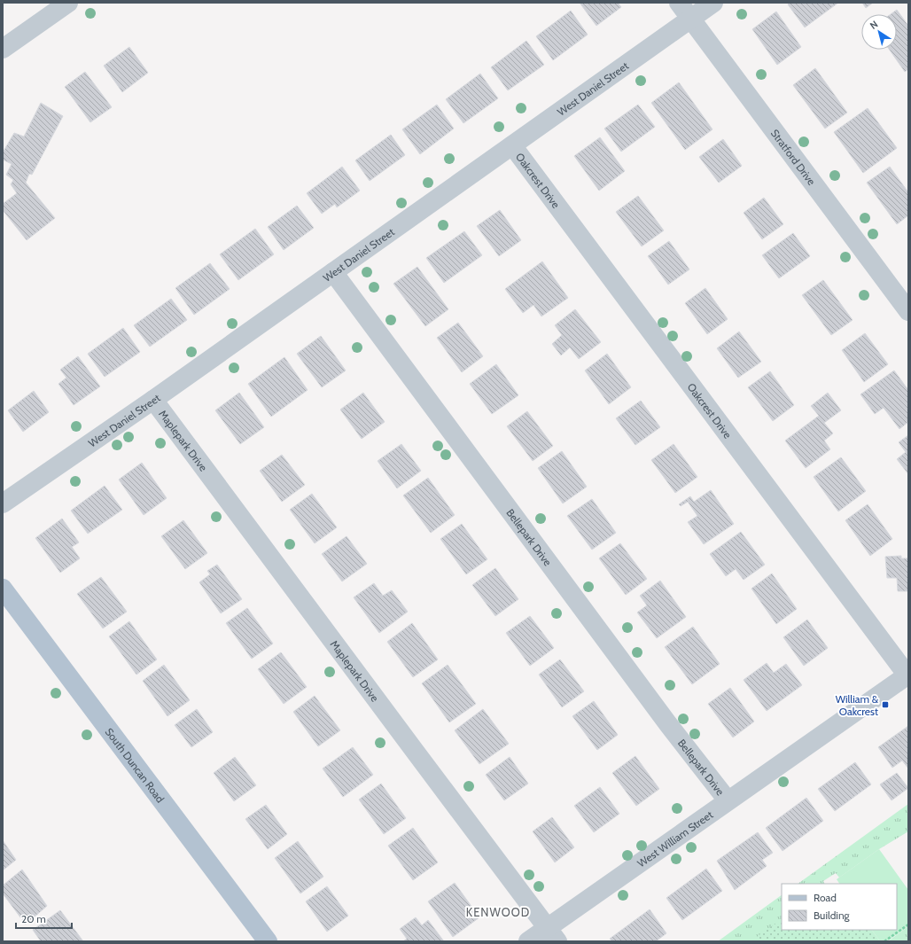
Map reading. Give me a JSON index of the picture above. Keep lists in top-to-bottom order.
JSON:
{
  "streets": {
    "main road": ["South Duncan Road"],
    "street": [
      "West Daniel Street",
      "Stratford Drive",
      "Oakcrest Drive",
      "Maplepark Drive",
      "Bellepark Drive",
      "West William Street"
    ]
  },
  "crossings": [
    ["West Daniel Street", "Stratford Drive"],
    ["West Daniel Street", "Oakcrest Drive"],
    ["West Daniel Street", "Maplepark Drive"],
    ["West Daniel Street", "Bellepark Drive"],
    ["Oakcrest Drive", "West William Street"],
    ["Maplepark Drive", "West William Street"],
    ["Bellepark Drive", "West William Street"]
  ],
  "districts": ["KENWOOD"],
  "places": {
    "transit": ["William & Oakcrest"]
  },
  "legend": ["Road", "Building"],
  "scale_bar": "20 m",
  "north": "top left"
}
